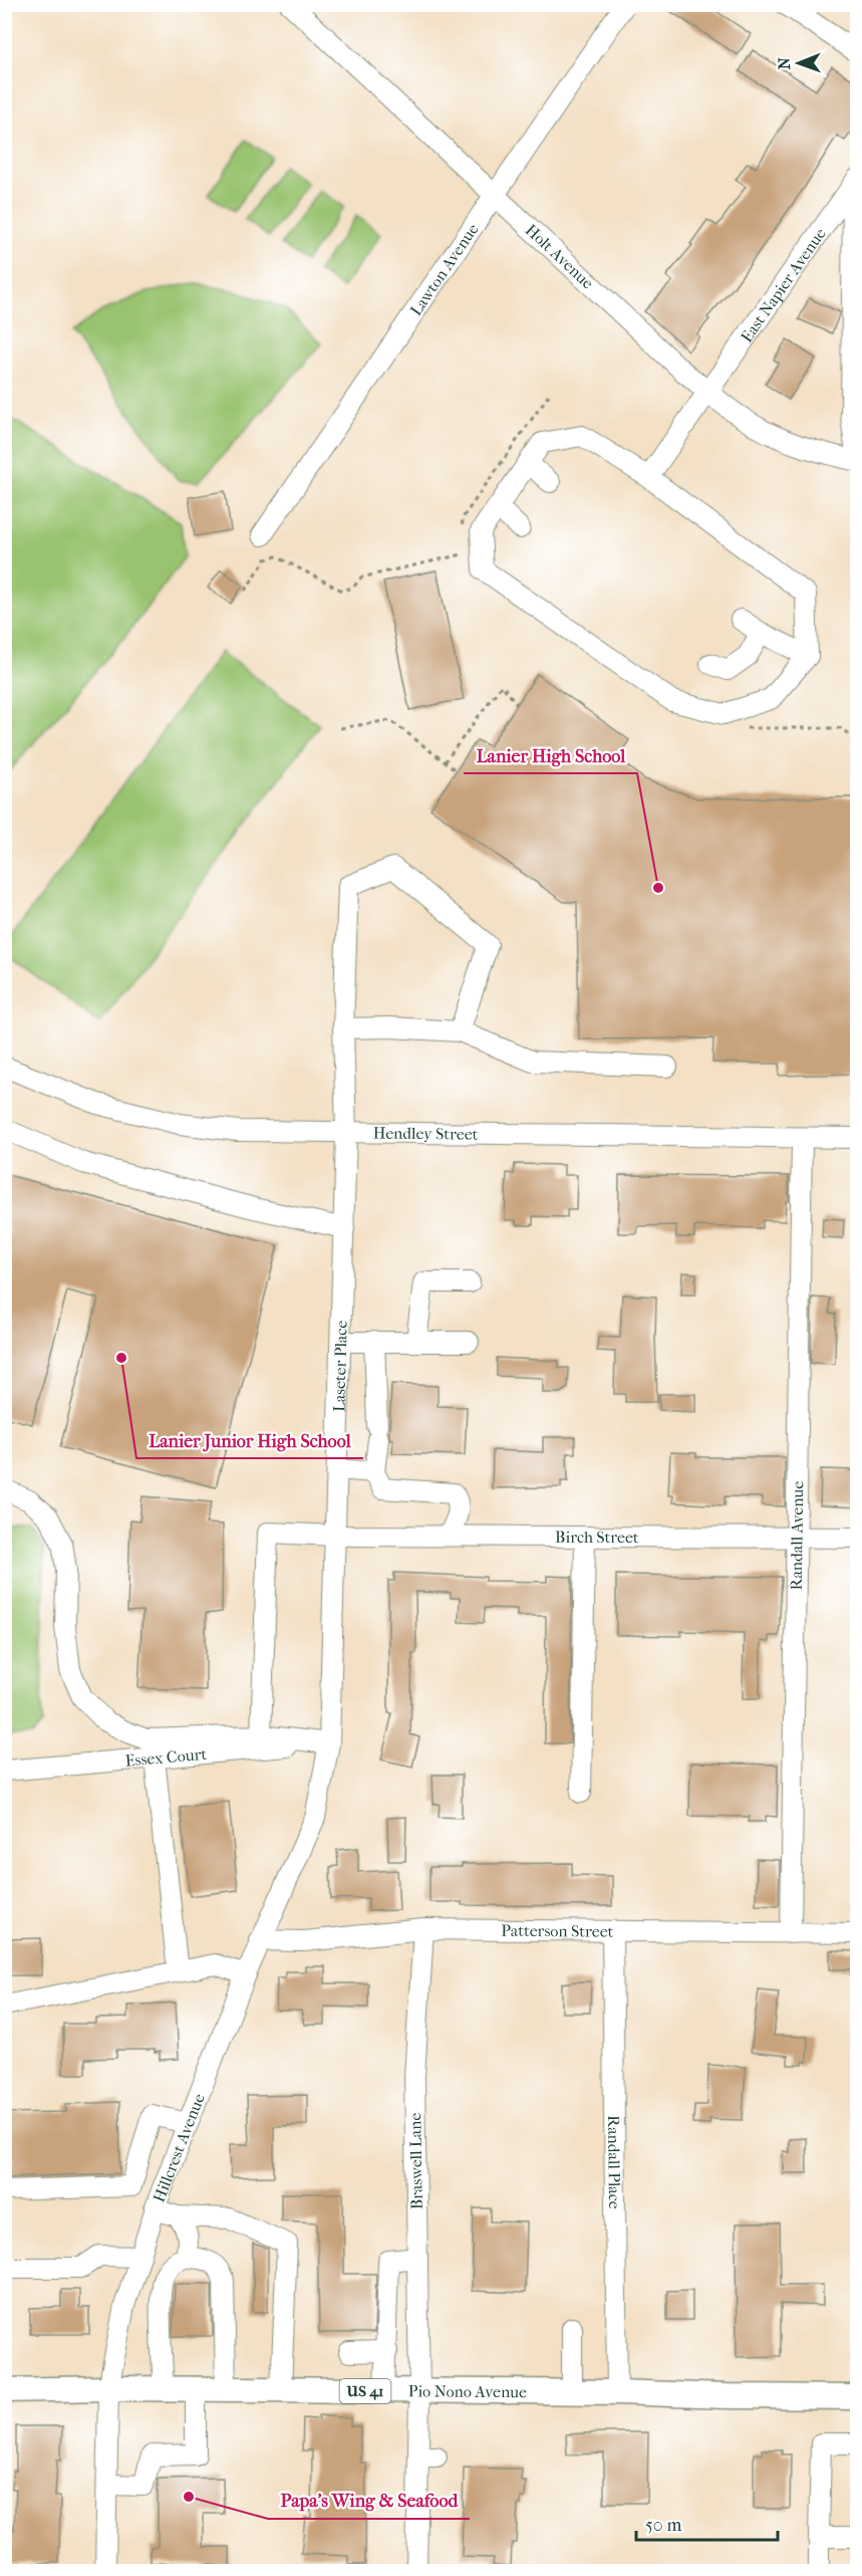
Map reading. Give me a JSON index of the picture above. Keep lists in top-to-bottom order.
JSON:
{
  "streets": {
    "main road": ["US 41", "Pio Nono Avenue"],
    "street": [
      "Holt Avenue",
      "Lawton Avenue",
      "East Napier Avenue",
      "Hendley Street",
      "Laseter Place",
      "Randall Avenue",
      "Birch Street",
      "Essex Court",
      "Patterson Street",
      "Hillcrest Avenue",
      "Braswell Lane",
      "Randall Place"
    ]
  },
  "crossings": [
    ["Holt Avenue", "Lawton Avenue"],
    ["Holt Avenue", "East Napier Avenue"],
    ["Hendley Street", "Laseter Place"],
    ["Hendley Street", "Randall Avenue"],
    ["Laseter Place", "Birch Street"],
    ["Laseter Place", "Essex Court"],
    ["Laseter Place", "Hillcrest Avenue"],
    ["Randall Avenue", "Birch Street"],
    ["Randall Avenue", "Patterson Street"],
    ["Essex Court", "Hillcrest Avenue"],
    ["Patterson Street", "Hillcrest Avenue"],
    ["Patterson Street", "Braswell Lane"],
    ["Patterson Street", "Randall Place"],
    ["Hillcrest Avenue", "Pio Nono Avenue"],
    ["Braswell Lane", "Pio Nono Avenue"],
    ["Randall Place", "Pio Nono Avenue"]
  ],
  "places": ["Lanier High School", "Lanier Junior High School", "Papa's Wing & Seafood"],
  "scale_bar": "50 m",
  "north": "left"
}
